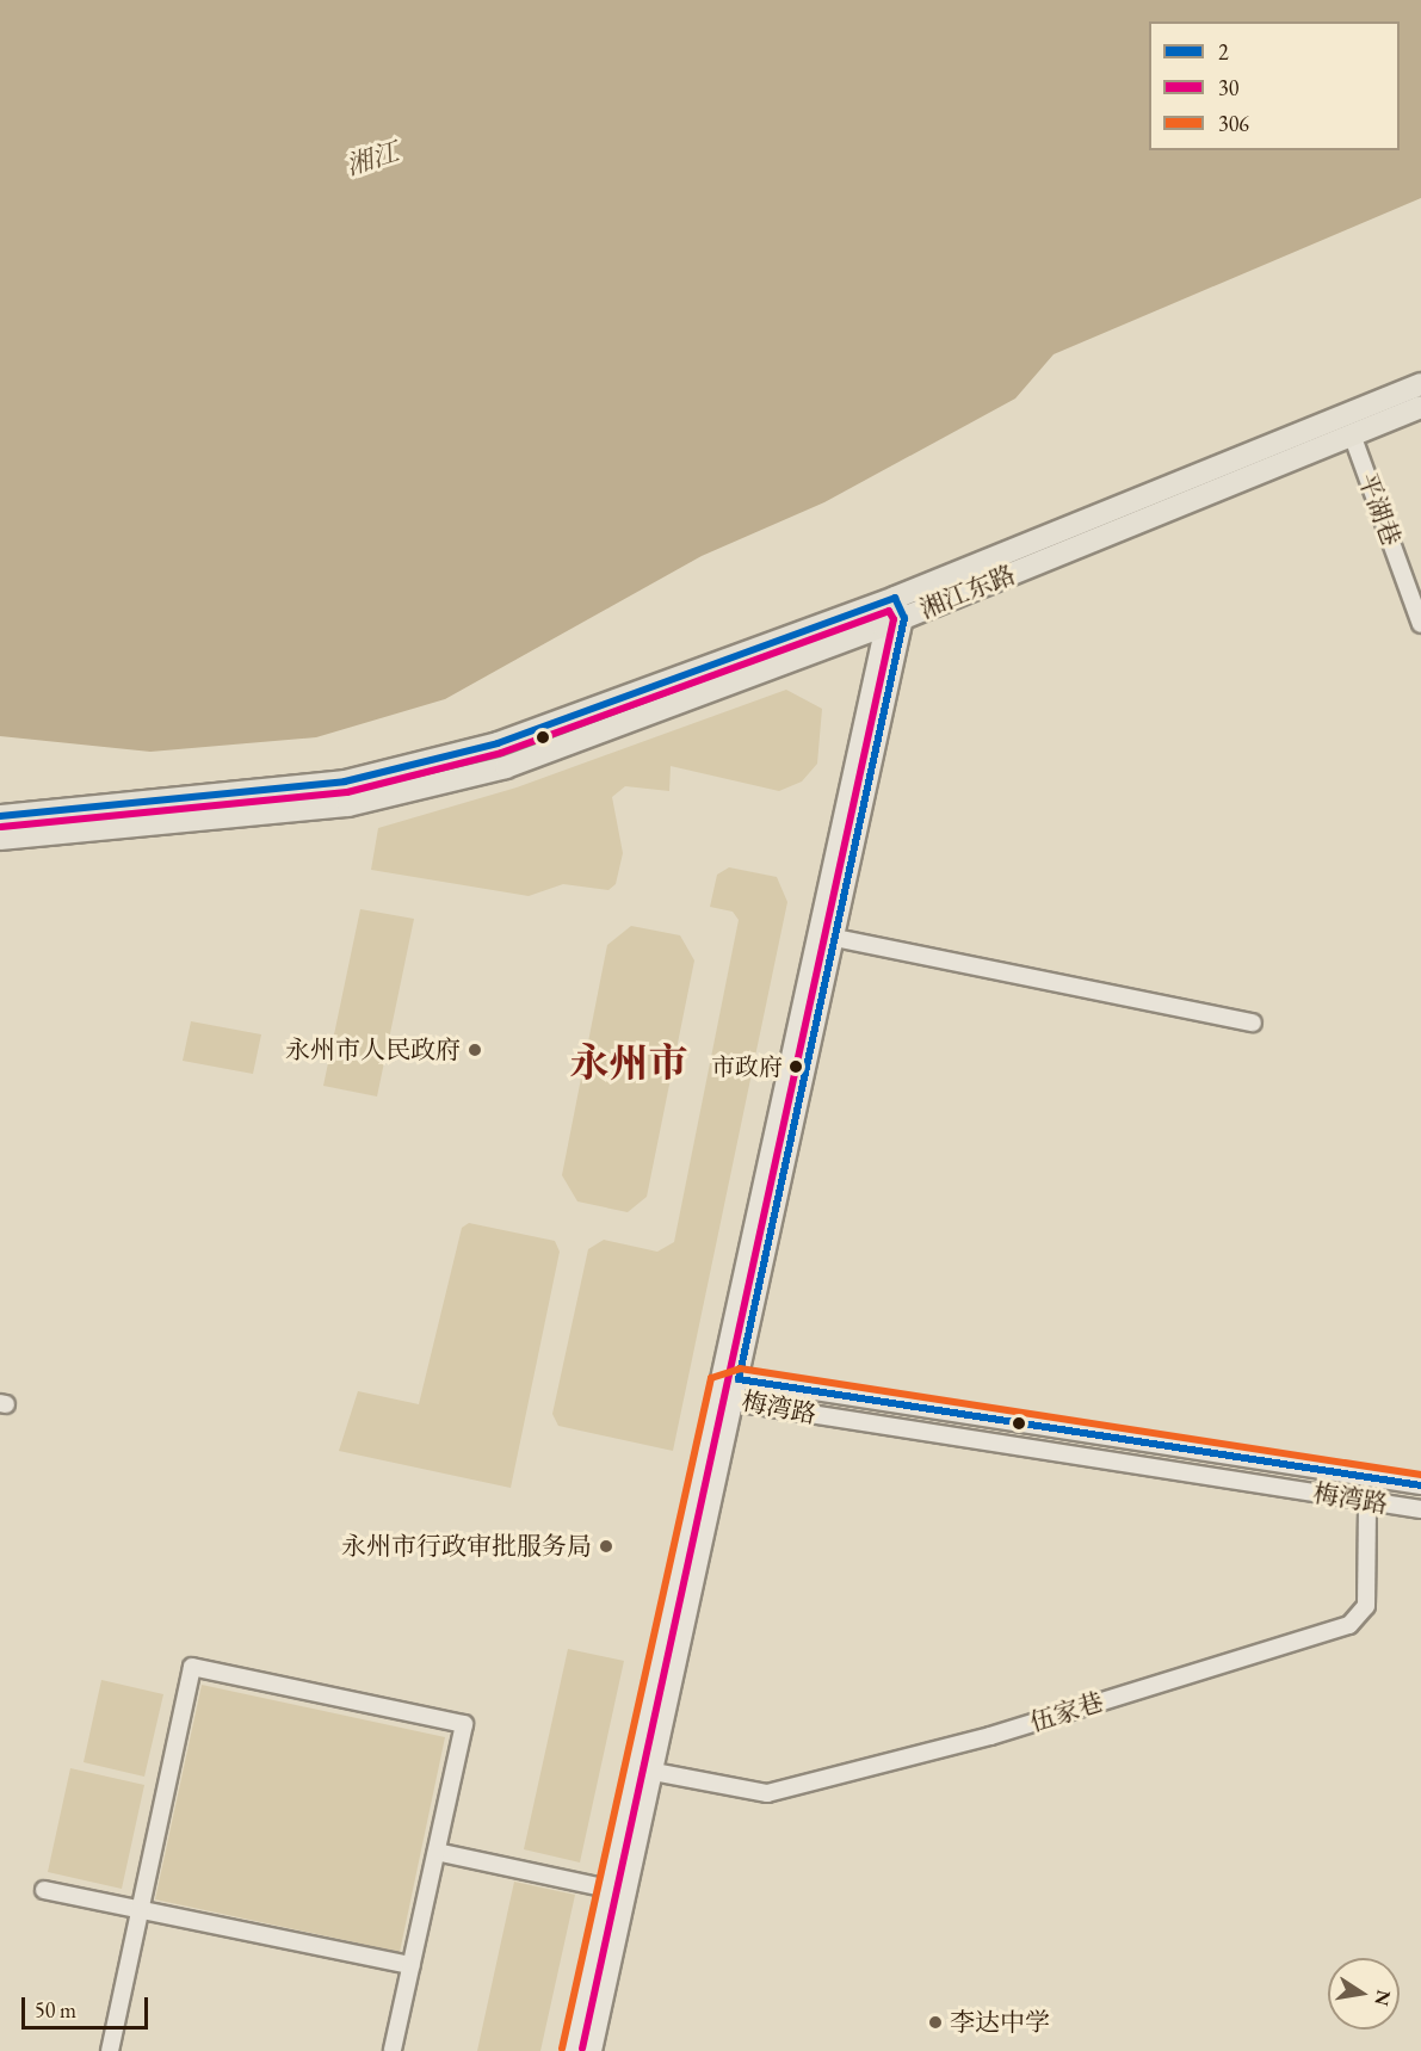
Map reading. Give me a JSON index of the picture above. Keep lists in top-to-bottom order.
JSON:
{
  "streets": {
    "main road": ["湘江东路"],
    "street": ["平湖巷", "梅湾路", "伍家巷"]
  },
  "crossings": [
    ["平湖巷", "湘江东路"],
    ["梅湾路", "伍家巷"]
  ],
  "districts": ["永州市"],
  "water": ["湘江"],
  "places": [
    "永州市人民政府",
    "市政府",
    "永州市行政审批服务局",
    "李达中学"
  ],
  "lines": ["transit line 2", "transit line 30", "transit line 306"],
  "legend": ["2", "30", "306"],
  "scale_bar": "50 m",
  "north": "right"
}
